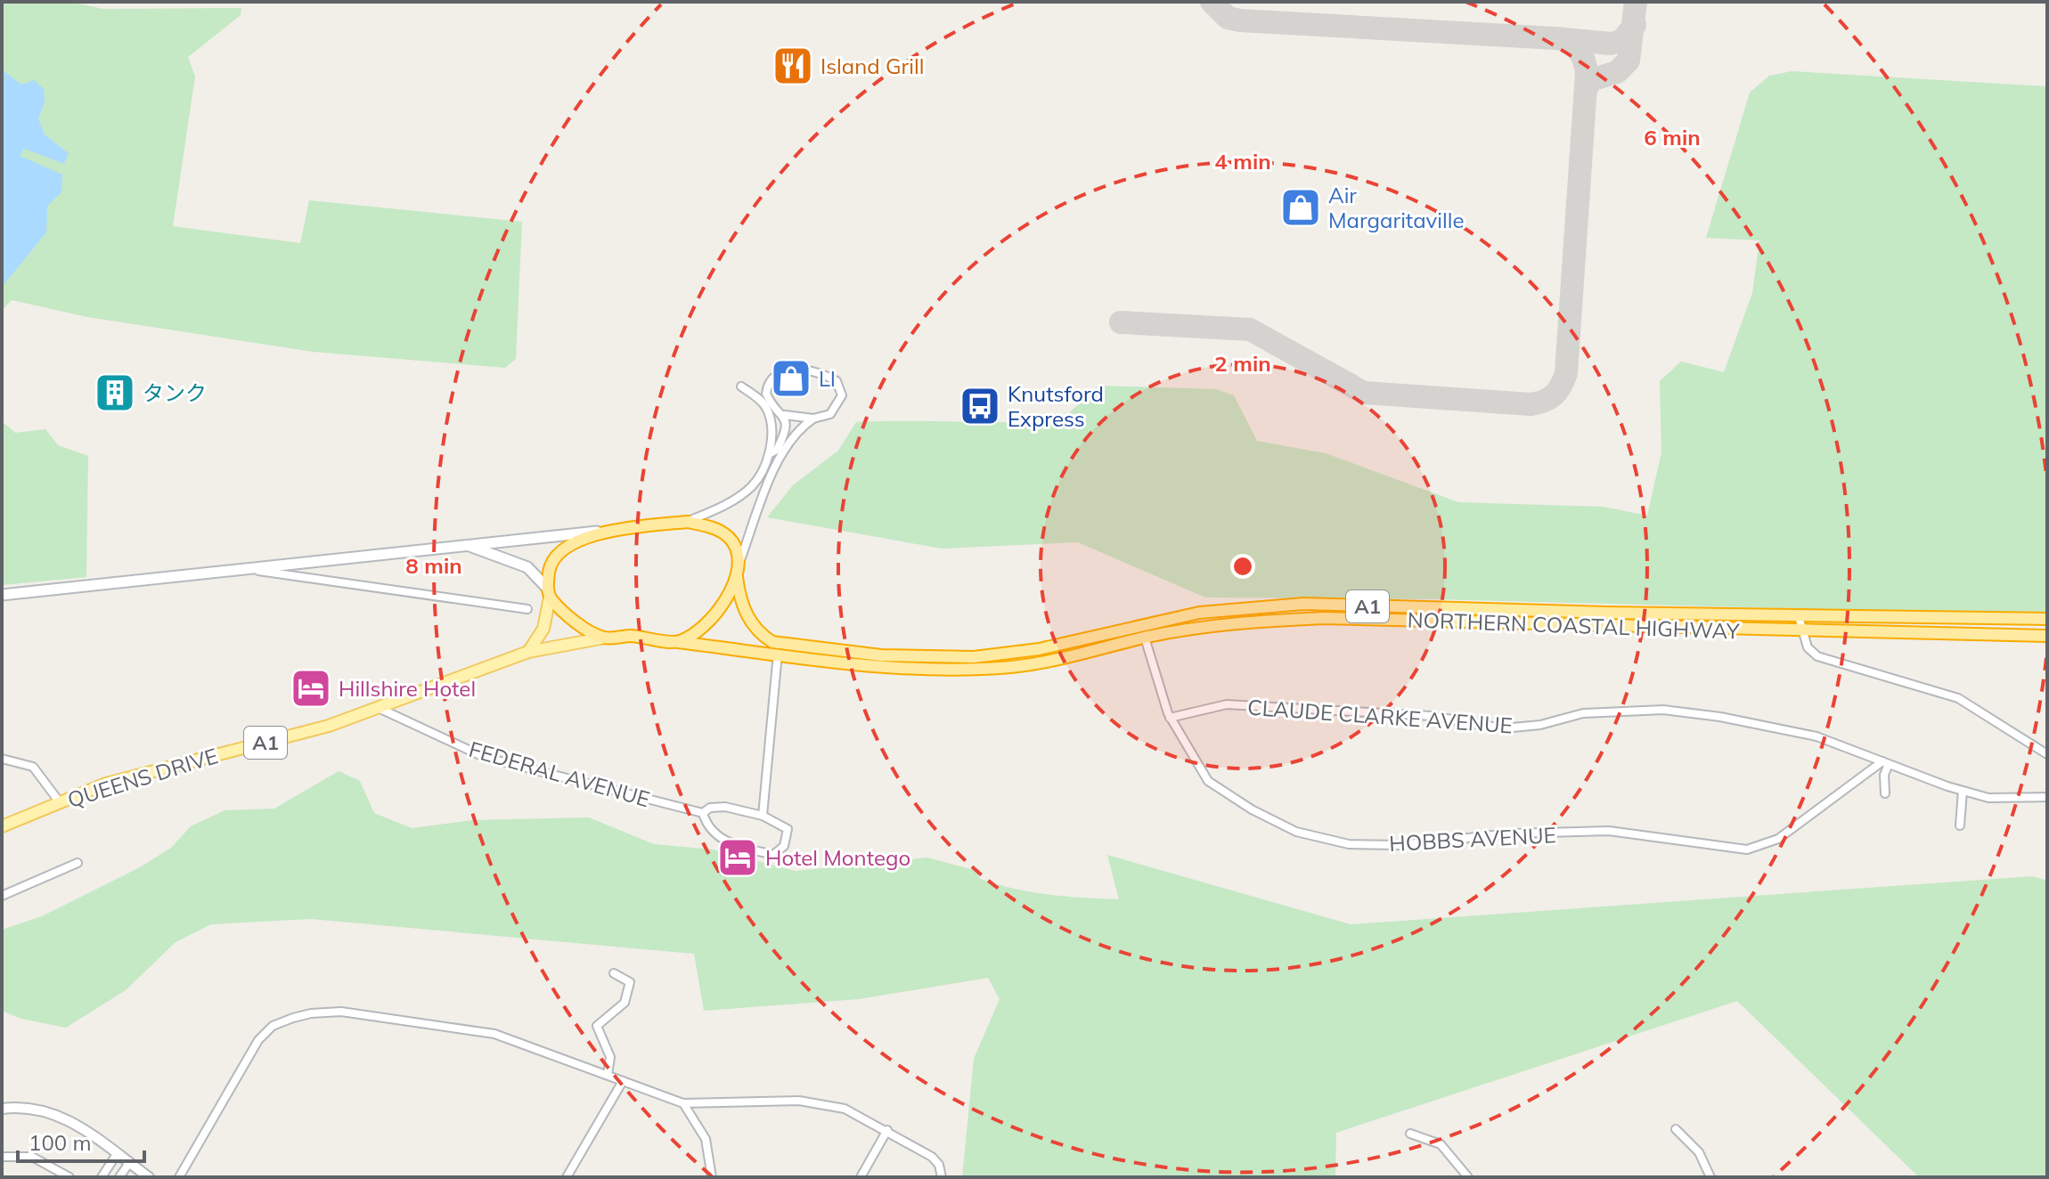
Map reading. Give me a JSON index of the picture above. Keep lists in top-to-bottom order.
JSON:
{
  "streets": {
    "highway": ["A1", "NORTHERN COASTAL HIGHWAY"],
    "main road": ["QUEENS DRIVE"],
    "street": ["CLAUDE CLARKE AVENUE", "FEDERAL AVENUE", "HOBBS AVENUE"]
  },
  "crossings": [
    ["A1", "NORTHERN COASTAL HIGHWAY"],
    ["A1", "QUEENS DRIVE"],
    ["NORTHERN COASTAL HIGHWAY", "QUEENS DRIVE"],
    ["NORTHERN COASTAL HIGHWAY", "HOBBS AVENUE"],
    ["CLAUDE CLARKE AVENUE", "HOBBS AVENUE"],
    ["FEDERAL AVENUE", "QUEENS DRIVE"]
  ],
  "places": {
    "restaurant": ["Island Grill"],
    "shop": ["Air Margaritaville", "Ll"],
    "building": ["タンク"],
    "bus stop": ["Knutsford Express"],
    "hotel": ["Hillshire Hotel", "Hotel Montego"]
  },
  "scale_bar": "100 m",
  "rings": [
    "6 min",
    "4 min",
    "2 min",
    "8 min"
  ]
}
